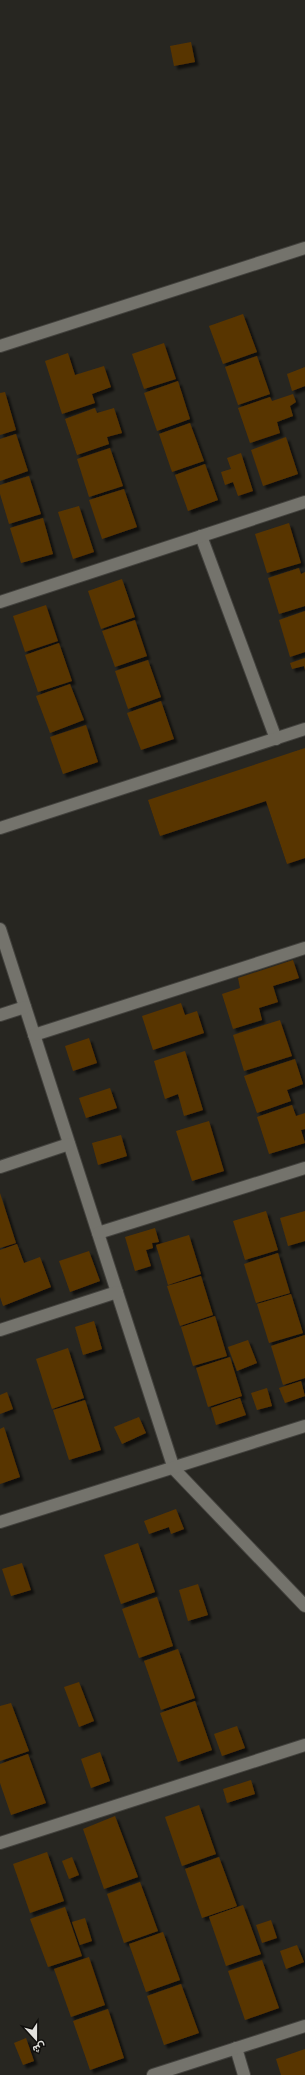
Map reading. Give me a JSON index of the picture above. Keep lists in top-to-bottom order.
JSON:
{
  "north": "bottom"
}
